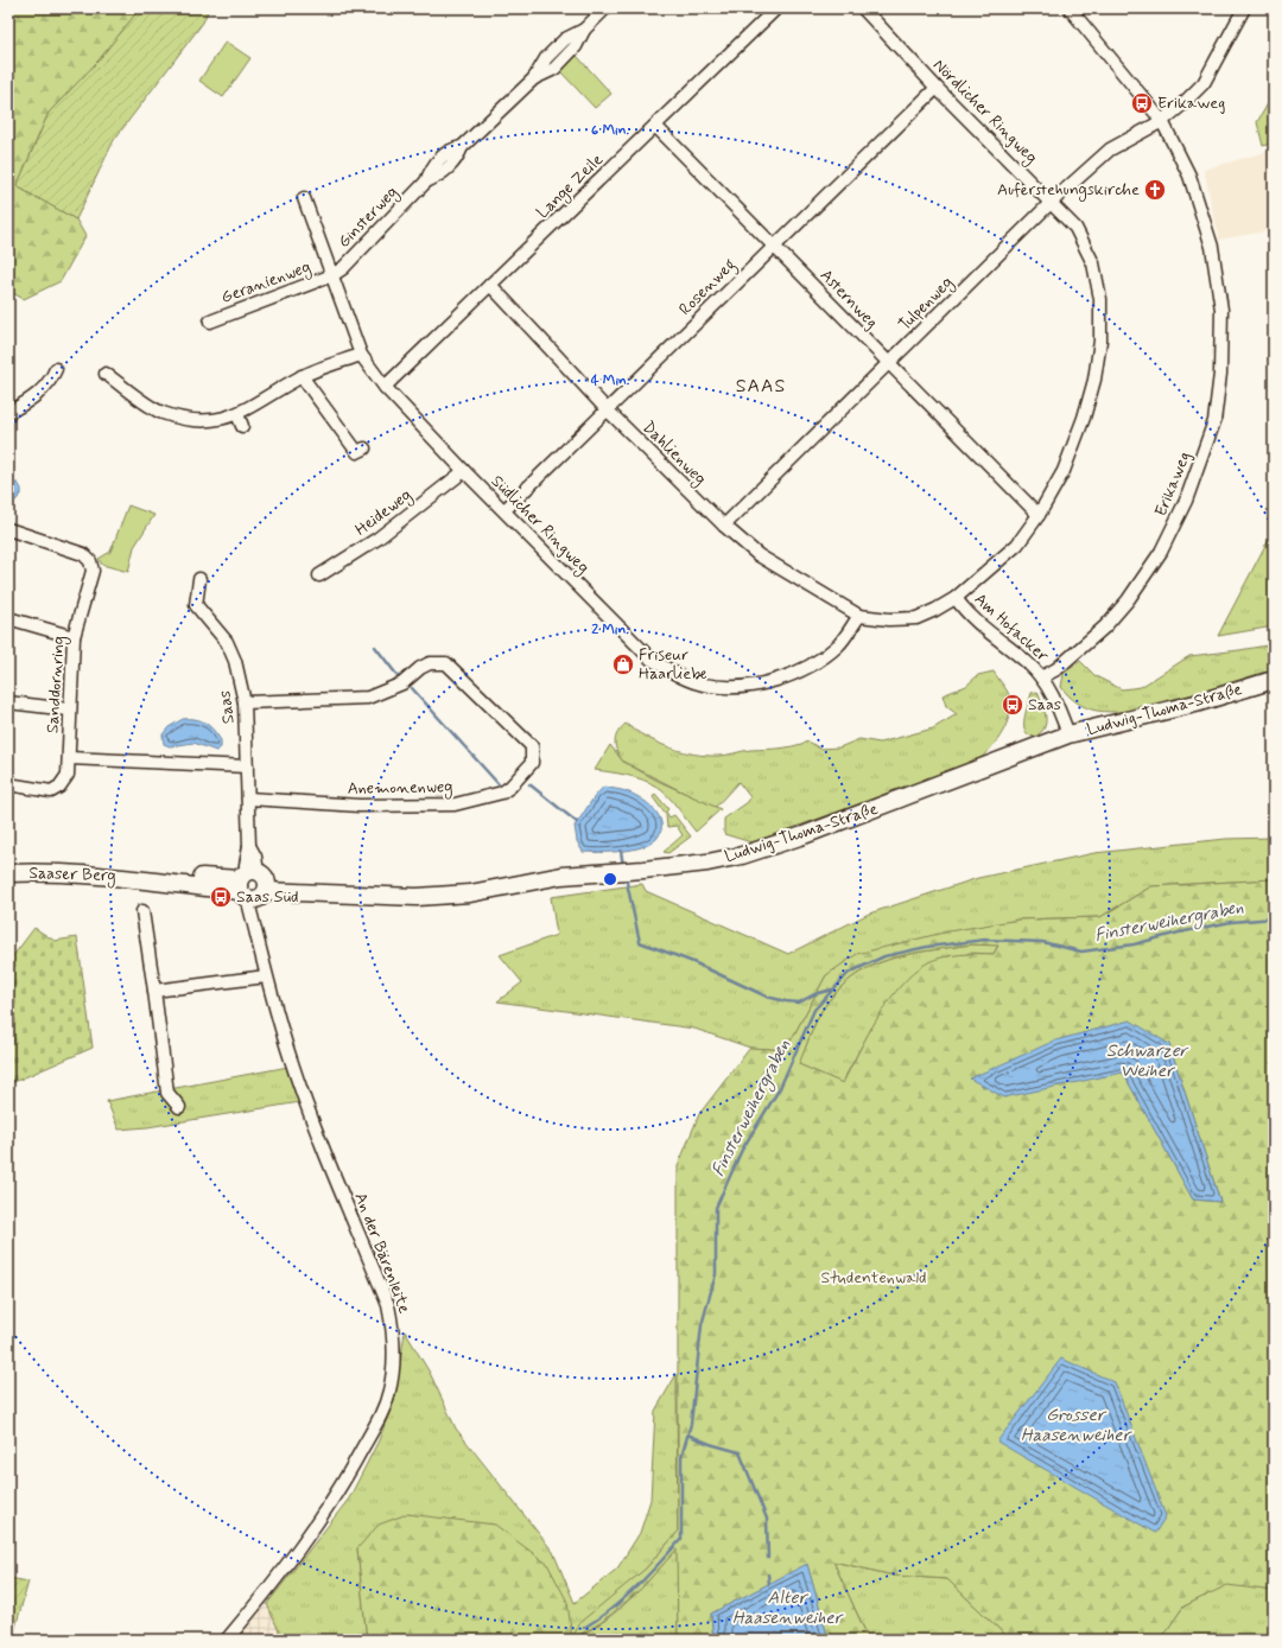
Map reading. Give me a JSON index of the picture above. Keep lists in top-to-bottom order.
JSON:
{
  "streets": {
    "street": [
      "Nördlicher Ringweg",
      "Lange Zeile",
      "Ginsterweg",
      "Geranienweg",
      "Rosenweg",
      "Asternweg",
      "Tulpenweg",
      "Dahlienweg",
      "Erikaweg",
      "Heideweg",
      "Südlicher Ringweg",
      "Am Hofacker",
      "Sanddornring",
      "Saas",
      "Ludwig-Thoma-Straße",
      "Anemonenweg",
      "Saaser Berg",
      "An der Bärenleite"
    ]
  },
  "crossings": [
    ["Nördlicher Ringweg", "Rosenweg"],
    ["Nördlicher Ringweg", "Asternweg"],
    ["Nördlicher Ringweg", "Tulpenweg"],
    ["Nördlicher Ringweg", "Dahlienweg"],
    ["Nördlicher Ringweg", "Südlicher Ringweg"],
    ["Nördlicher Ringweg", "Am Hofacker"],
    ["Lange Zeile", "Asternweg"],
    ["Lange Zeile", "Dahlienweg"],
    ["Lange Zeile", "Südlicher Ringweg"],
    ["Ginsterweg", "Geranienweg"],
    ["Ginsterweg", "Südlicher Ringweg"],
    ["Geranienweg", "Südlicher Ringweg"],
    ["Rosenweg", "Asternweg"],
    ["Rosenweg", "Dahlienweg"],
    ["Rosenweg", "Südlicher Ringweg"],
    ["Asternweg", "Tulpenweg"],
    ["Tulpenweg", "Dahlienweg"],
    ["Tulpenweg", "Erikaweg"],
    ["Dahlienweg", "Südlicher Ringweg"],
    ["Erikaweg", "Am Hofacker"],
    ["Heideweg", "Südlicher Ringweg"],
    ["Am Hofacker", "Ludwig-Thoma-Straße"],
    ["Saas", "Ludwig-Thoma-Straße"],
    ["Saas", "Anemonenweg"],
    ["Saas", "Saaser Berg"],
    ["Saas", "An der Bärenleite"],
    ["Ludwig-Thoma-Straße", "Saaser Berg"],
    ["Ludwig-Thoma-Straße", "An der Bärenleite"],
    ["Saaser Berg", "An der Bärenleite"]
  ],
  "districts": ["SAAS"],
  "water": [
    "Finsterweihergraben",
    "Schwarzer Weiher",
    "Grosser Haasenweiher",
    "Alter Haasenweiher"
  ],
  "parks": ["Studentenwald"],
  "places": {
    "bus stop": ["Erikaweg", "Saas", "Saas Süd"],
    "church": ["Auferstehungskirche"],
    "shop": ["Friseur Haarliebe"]
  },
  "rings": ["6 Min.", "4 Min.", "2 Min."]
}
